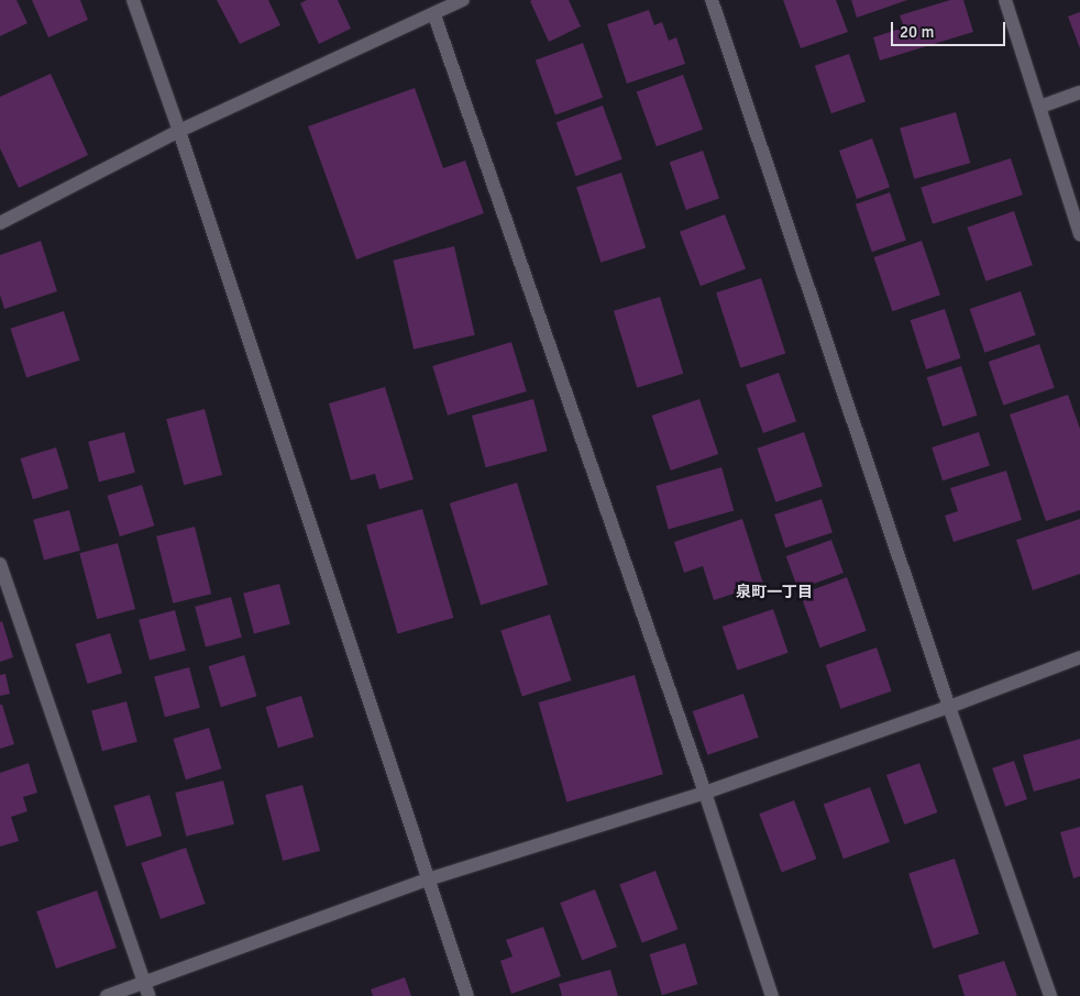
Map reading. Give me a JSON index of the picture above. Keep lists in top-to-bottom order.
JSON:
{
  "districts": ["泉町一丁目"],
  "scale_bar": "20 m"
}
